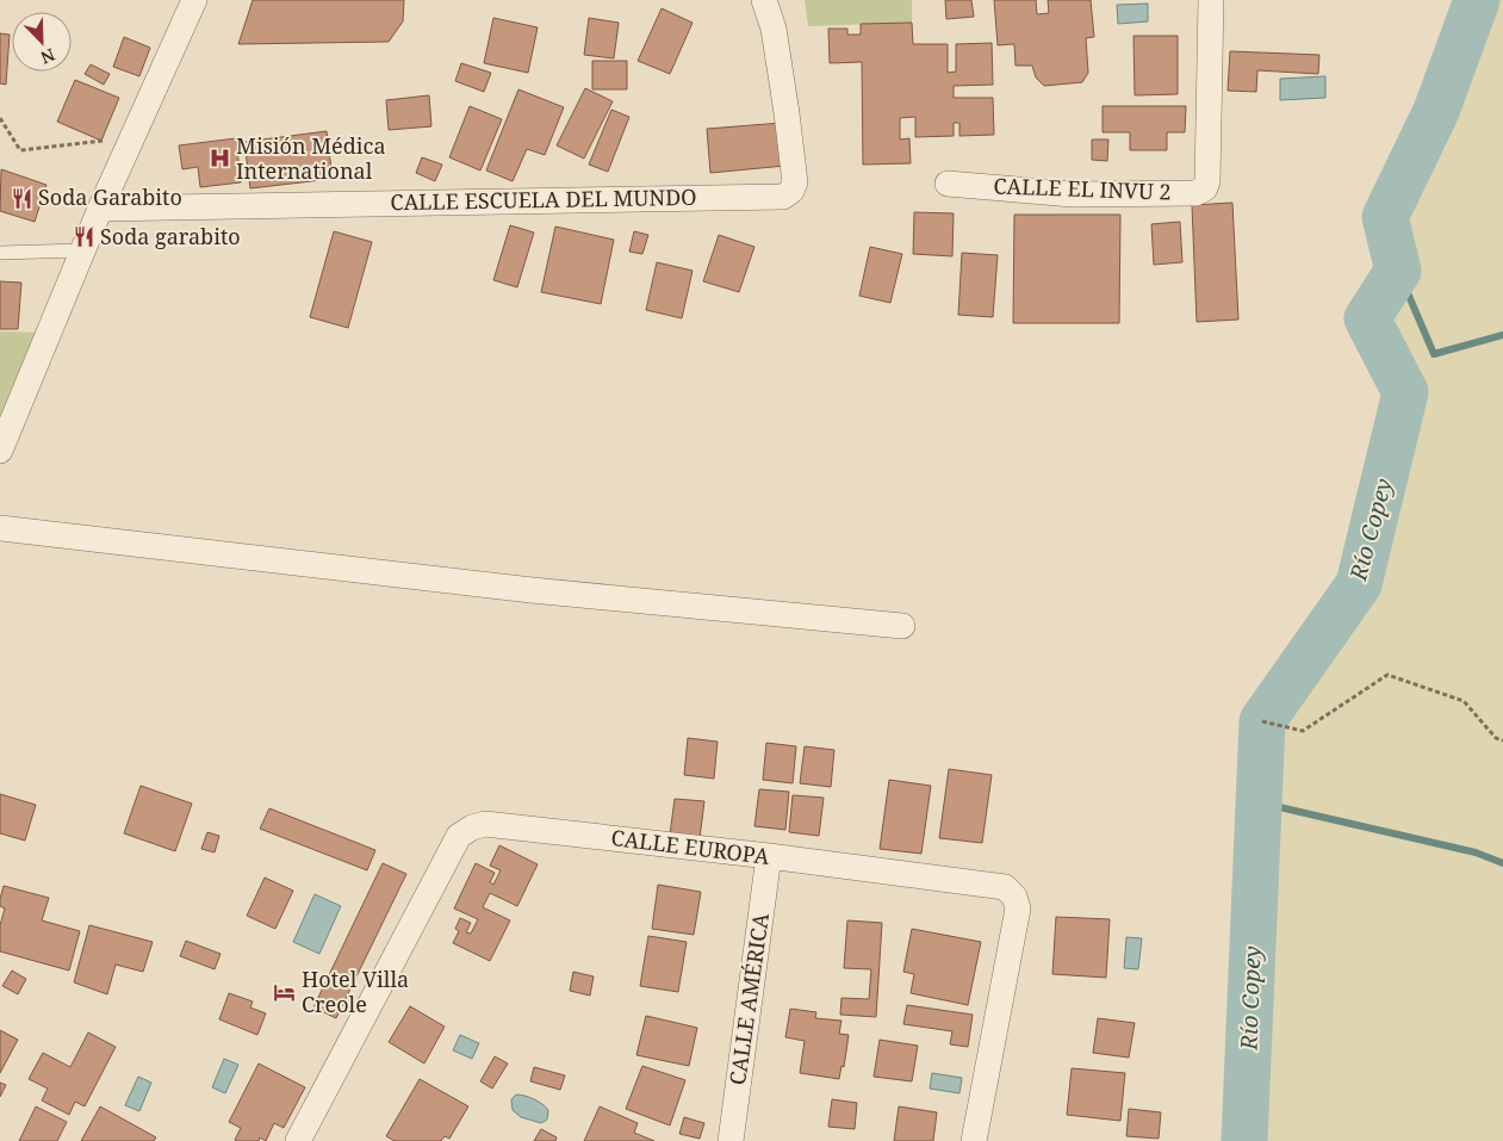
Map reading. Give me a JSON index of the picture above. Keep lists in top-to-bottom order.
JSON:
{
  "streets": {
    "street": [
      "CALLE EL INVU 2",
      "CALLE ESCUELA DEL MUNDO",
      "CALLE EUROPA",
      "CALLE AMÉRICA"
    ]
  },
  "crossings": [
    ["CALLE EUROPA", "CALLE AMÉRICA"]
  ],
  "water": ["Río Copey"],
  "places": {
    "hospital": ["Misión Médica International"],
    "restaurant": ["Soda Garabito", "Soda garabito"],
    "hotel": ["Hotel Villa Creole"]
  },
  "north": "bottom right"
}
